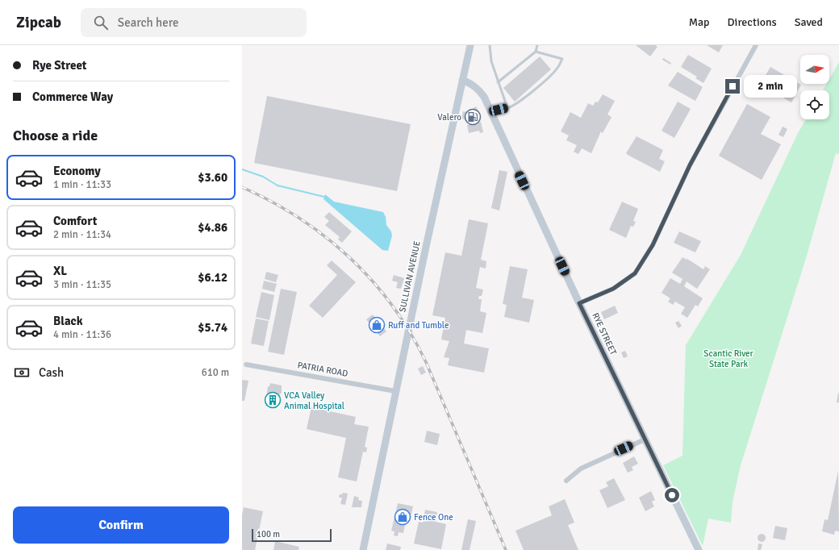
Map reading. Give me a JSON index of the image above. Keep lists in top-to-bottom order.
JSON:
{
  "streets": {
    "street": ["SULLIVAN AVENUE", "RYE STREET", "PATRIA ROAD"]
  },
  "crossings": [
    ["SULLIVAN AVENUE", "RYE STREET"],
    ["SULLIVAN AVENUE", "PATRIA ROAD"]
  ],
  "parks": ["Scantic River State Park"],
  "places": {
    "fuel station": ["Valero"],
    "shop": ["Ruff and Tumble", "Fence One"],
    "building": ["VCA Valley Animal Hospital"]
  },
  "scale_bar": "100 m",
  "north": "right",
  "page": {
    "header": "Zipcab",
    "search": "Search here",
    "nav": ["Map", "Directions", "Saved"],
    "banner": ["Rye Street", "Commerce Way"],
    "bubble": "2 min",
    "heading": "Choose a ride",
    "list": [
      {
        "name": "Economy",
        "note": "1 min · 11:33",
        "value": "$3.60"
      },
      {
        "name": "Comfort",
        "note": "2 min · 11:34",
        "value": "$4.86"
      },
      {
        "name": "XL",
        "note": "3 min · 11:35",
        "value": "$6.12"
      },
      {
        "name": "Black",
        "note": "4 min · 11:36",
        "value": "$5.74"
      }
    ],
    "pay": ["Cash", "610 m"],
    "buttons": "Confirm",
    "scale": "100 m"
  }
}
